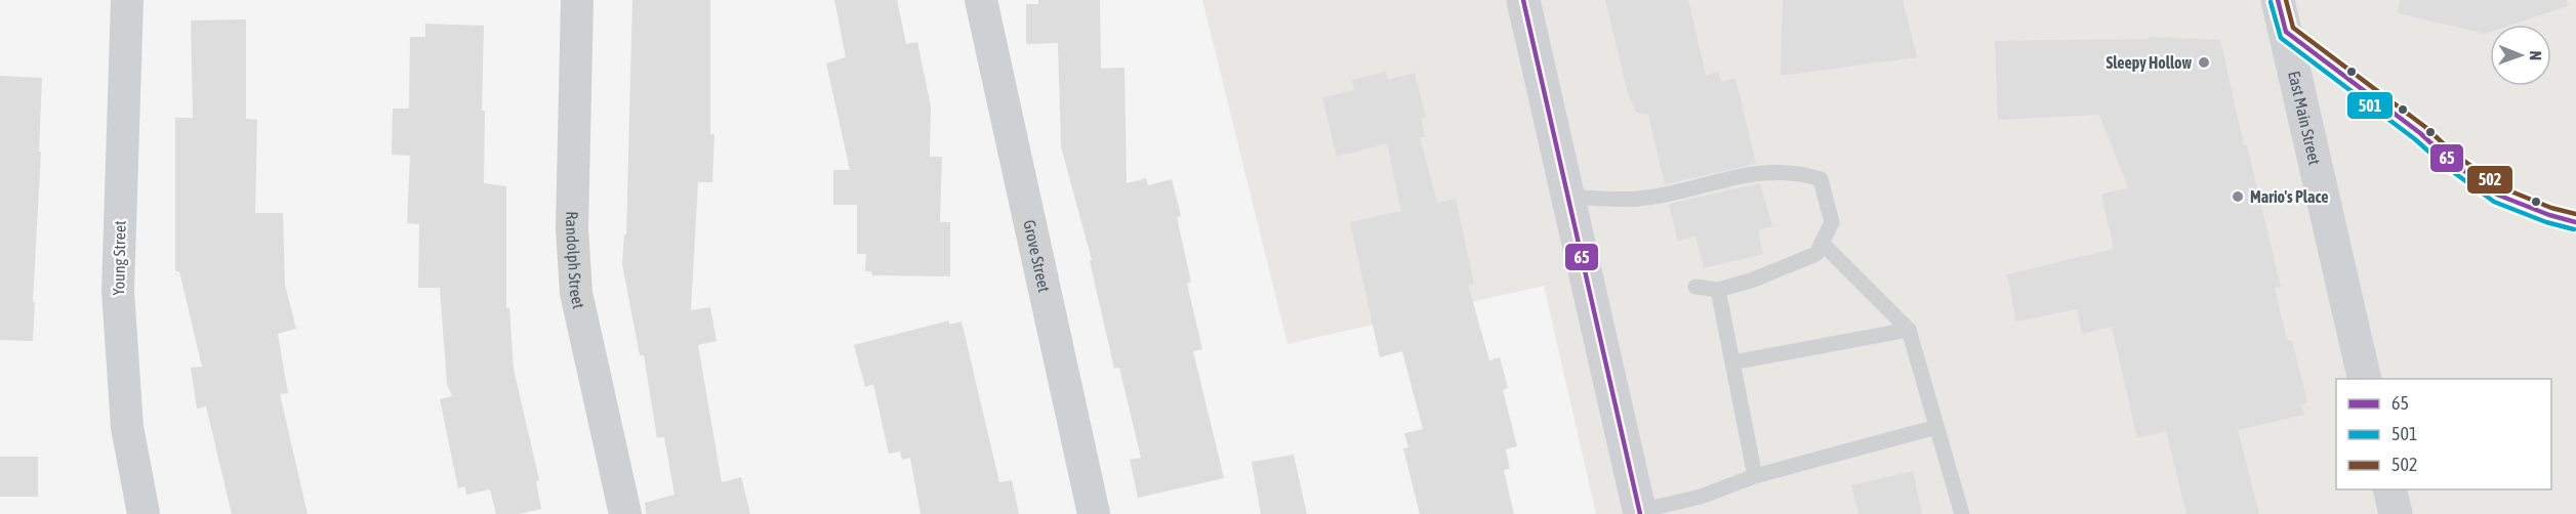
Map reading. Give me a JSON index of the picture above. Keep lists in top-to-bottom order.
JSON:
{
  "streets": {
    "main road": ["East Main Street"],
    "street": ["Grove Street", "Young Street", "Randolph Street"]
  },
  "places": ["Sleepy Hollow", "Mario's Place"],
  "lines": ["transit line 65", "transit line 502", "transit line 501"],
  "legend": ["65", "501", "502"],
  "north": "right"
}
